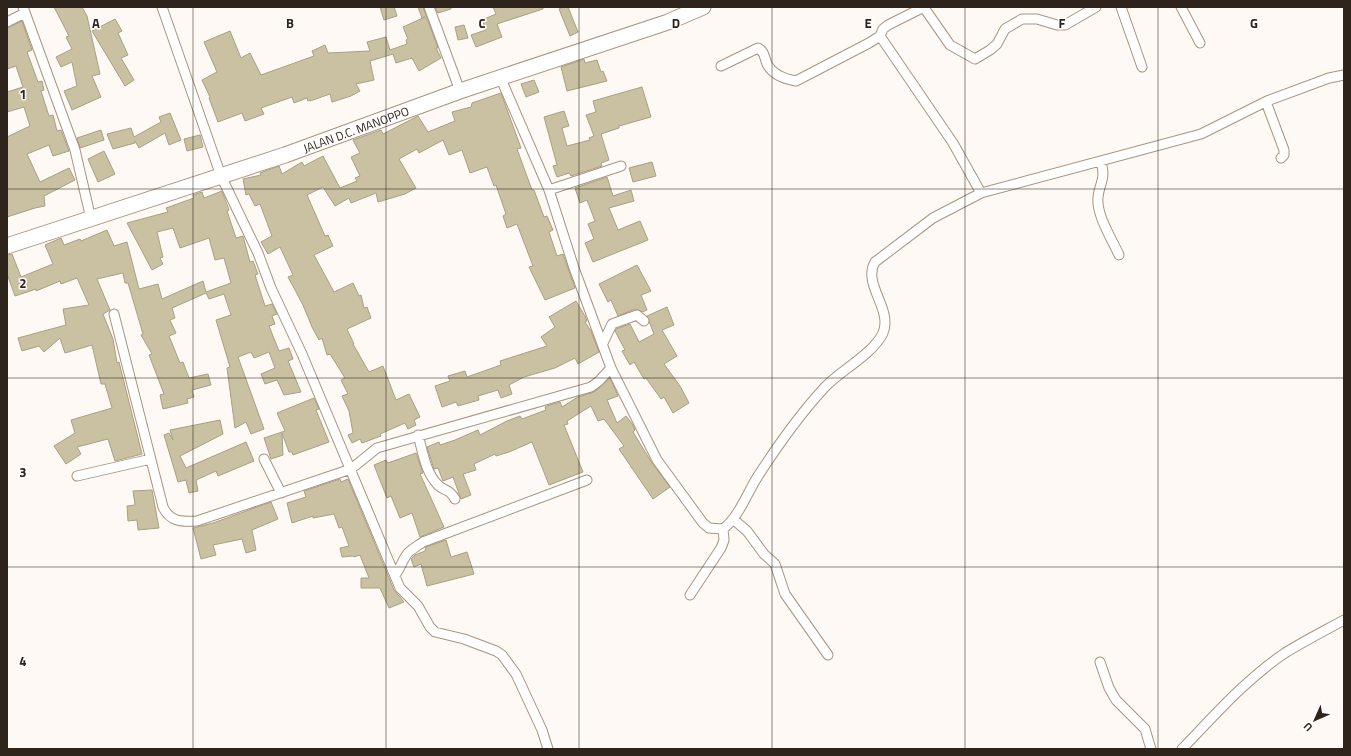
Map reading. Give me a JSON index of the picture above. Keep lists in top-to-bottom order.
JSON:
{
  "streets": {
    "highway": ["JALAN D.C. MANOPPO"]
  },
  "north": "bottom left",
  "grid": {
    "columns": [
      "A",
      "B",
      "C",
      "D",
      "E",
      "F",
      "G"
    ],
    "rows": [
      "1",
      "2",
      "3",
      "4"
    ]
  }
}
